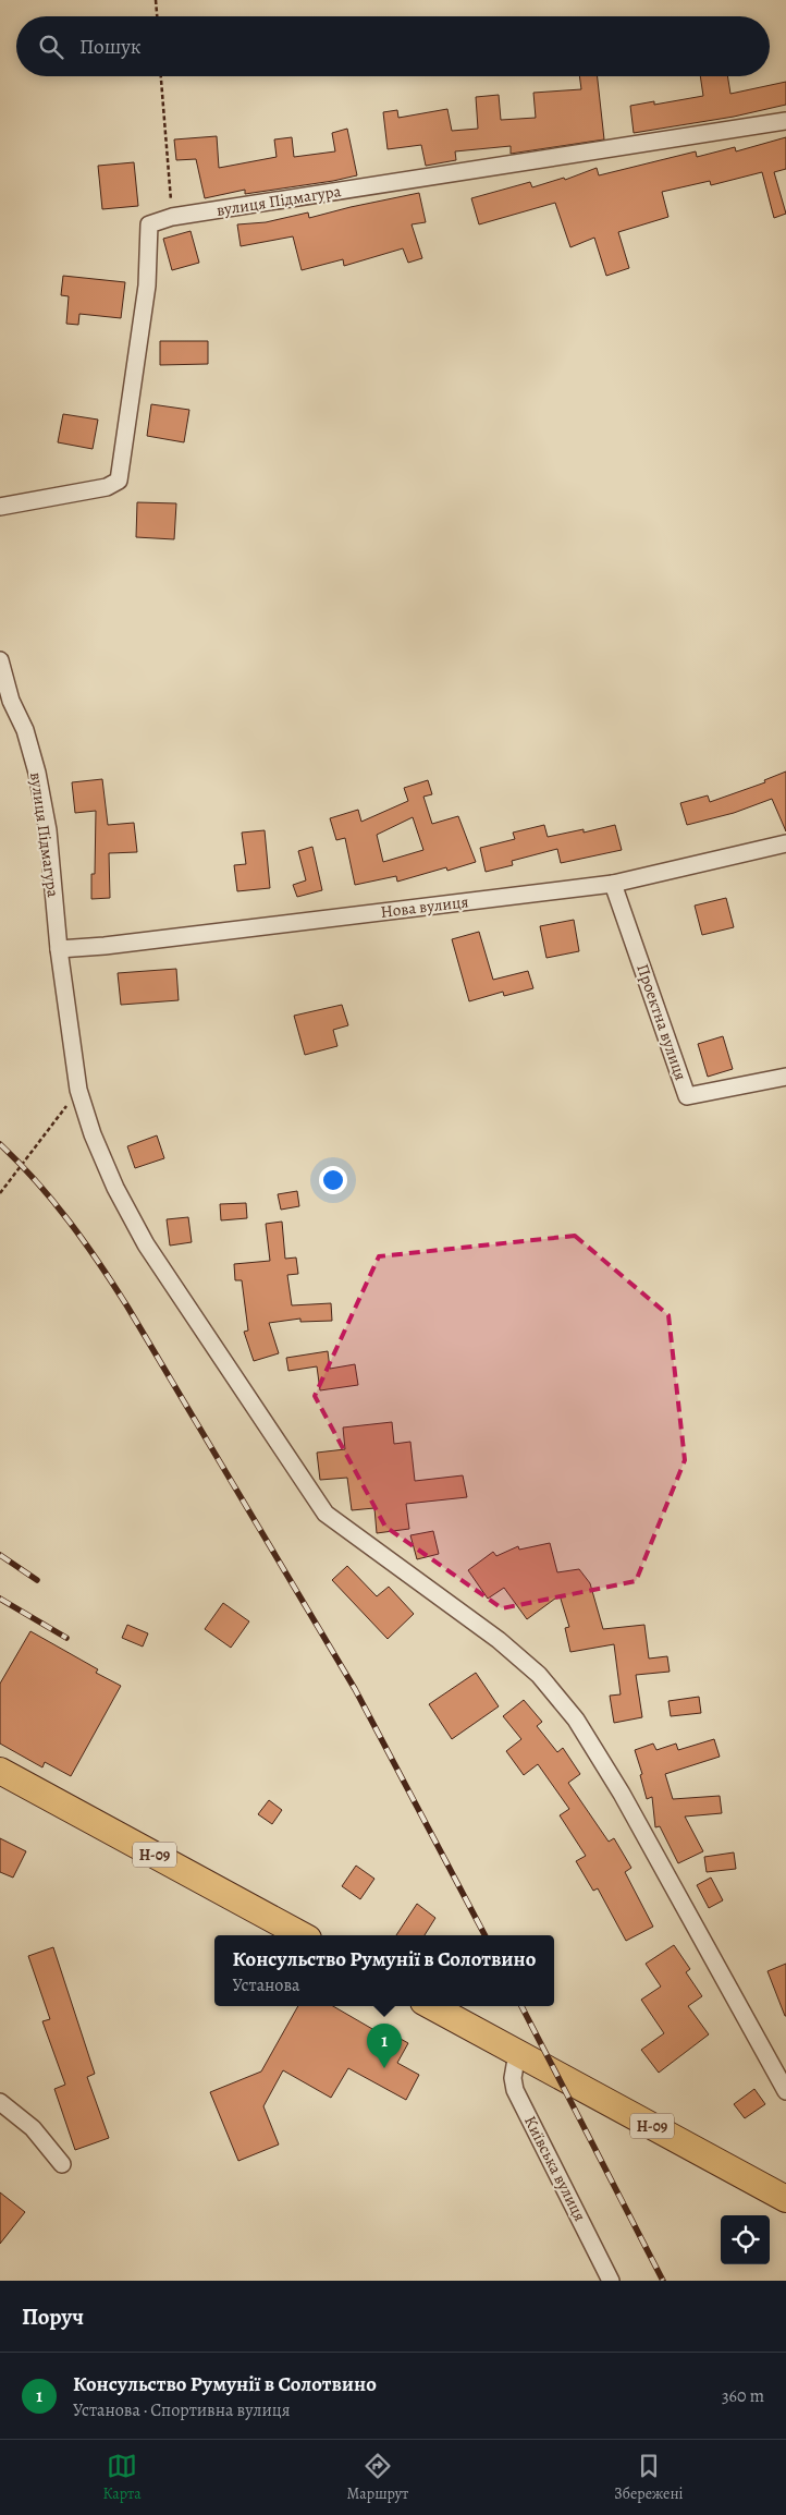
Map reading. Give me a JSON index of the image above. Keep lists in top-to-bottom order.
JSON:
{
  "streets": {
    "main road": ["Н-09"],
    "street": [
      "вулиця Підмагура",
      "Нова вулиця",
      "Проектна вулиця",
      "Київська вулиця"
    ]
  },
  "crossings": [
    ["вулиця Підмагура", "Нова вулиця"],
    ["Нова вулиця", "Проектна вулиця"],
    ["Н-09", "Київська вулиця"]
  ],
  "page": {
    "search": "Пошук",
    "popup": ["Консульство Румунії в Солотвино", "Установа"],
    "pins": "1",
    "heading": "Поруч",
    "list": [
      {
        "mark": "1",
        "name": "Консульство Румунії в Солотвино",
        "note": "Установа · Спортивна вулиця",
        "value": "360 m"
      }
    ],
    "nav": ["Карта", "Маршрут", "Збережені"]
  }
}
